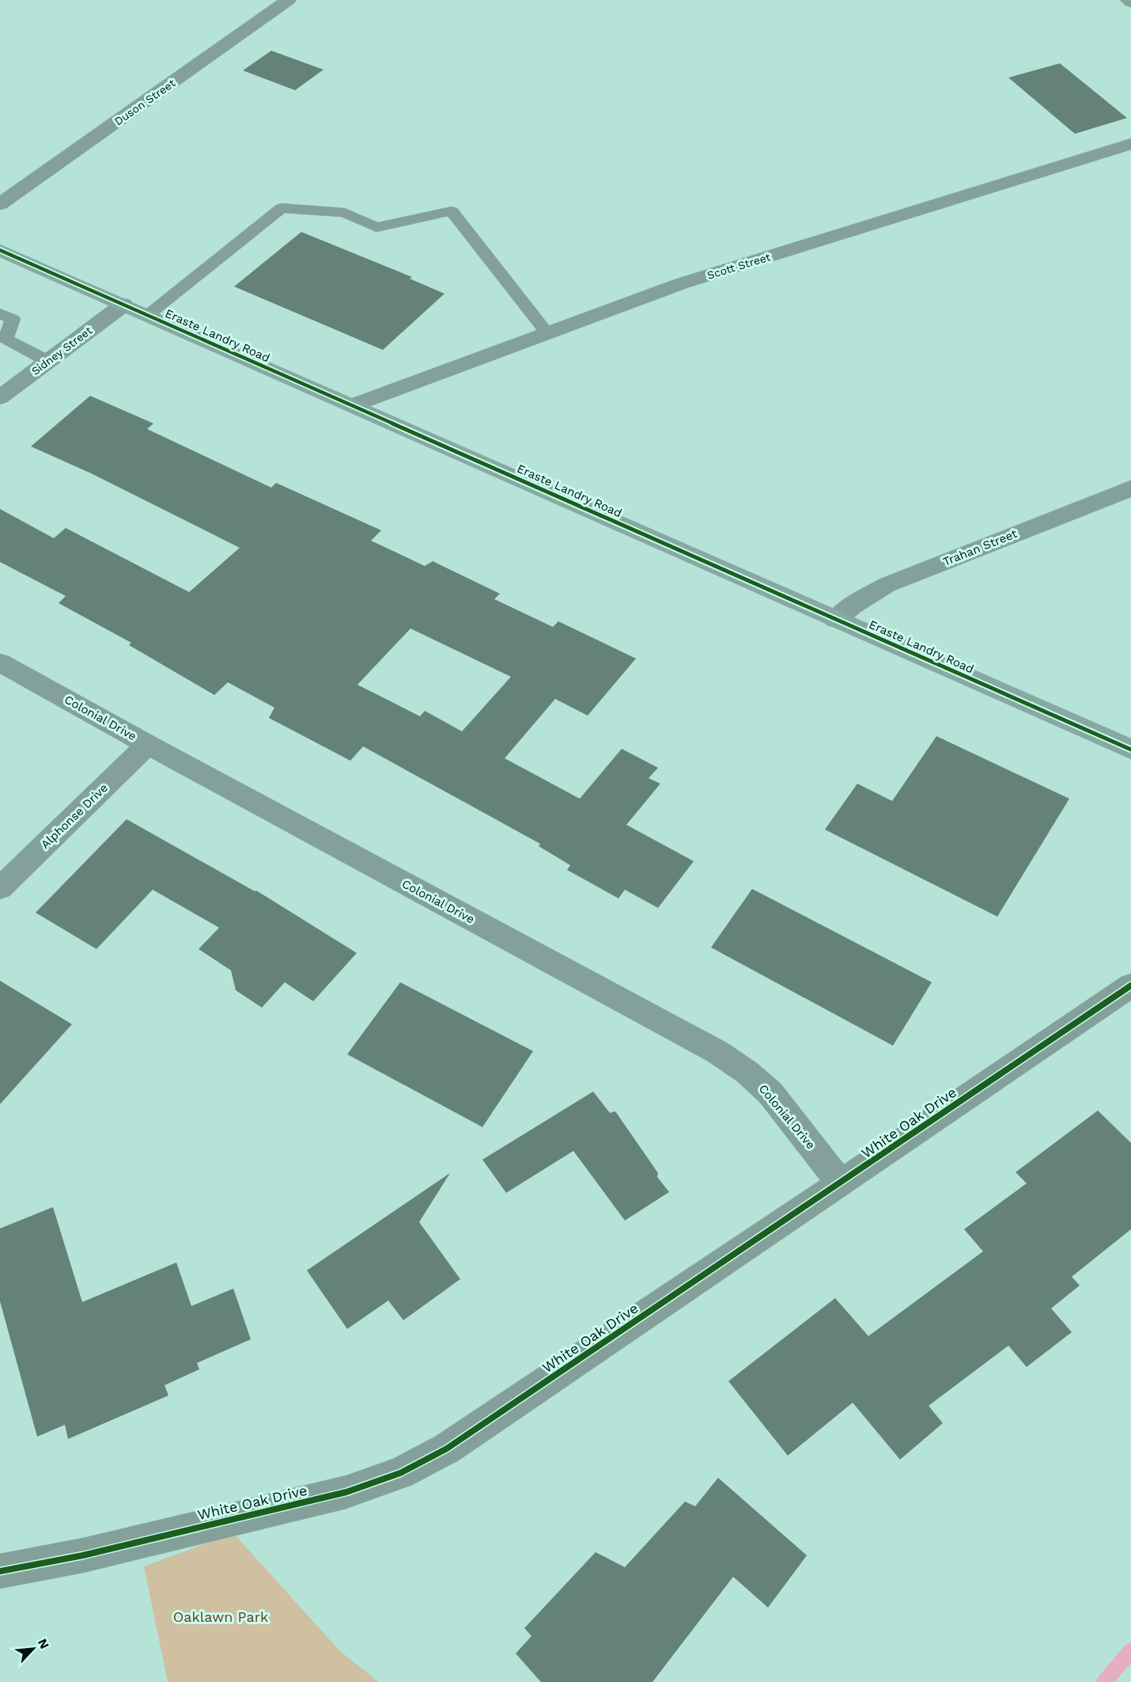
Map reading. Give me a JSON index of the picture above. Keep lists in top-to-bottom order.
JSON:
{
  "streets": {
    "street": [
      "Duson Street",
      "Scott Street",
      "Eraste Landry Road",
      "Sidney Street",
      "Trahan Street",
      "Colonial Drive",
      "Alphonse Drive",
      "White Oak Drive"
    ]
  },
  "crossings": [
    ["Scott Street", "Eraste Landry Road"],
    ["Eraste Landry Road", "Sidney Street"],
    ["Eraste Landry Road", "Trahan Street"],
    ["Colonial Drive", "Alphonse Drive"],
    ["Colonial Drive", "White Oak Drive"]
  ],
  "parks": ["Oaklawn Park"],
  "north": "top right"
}
